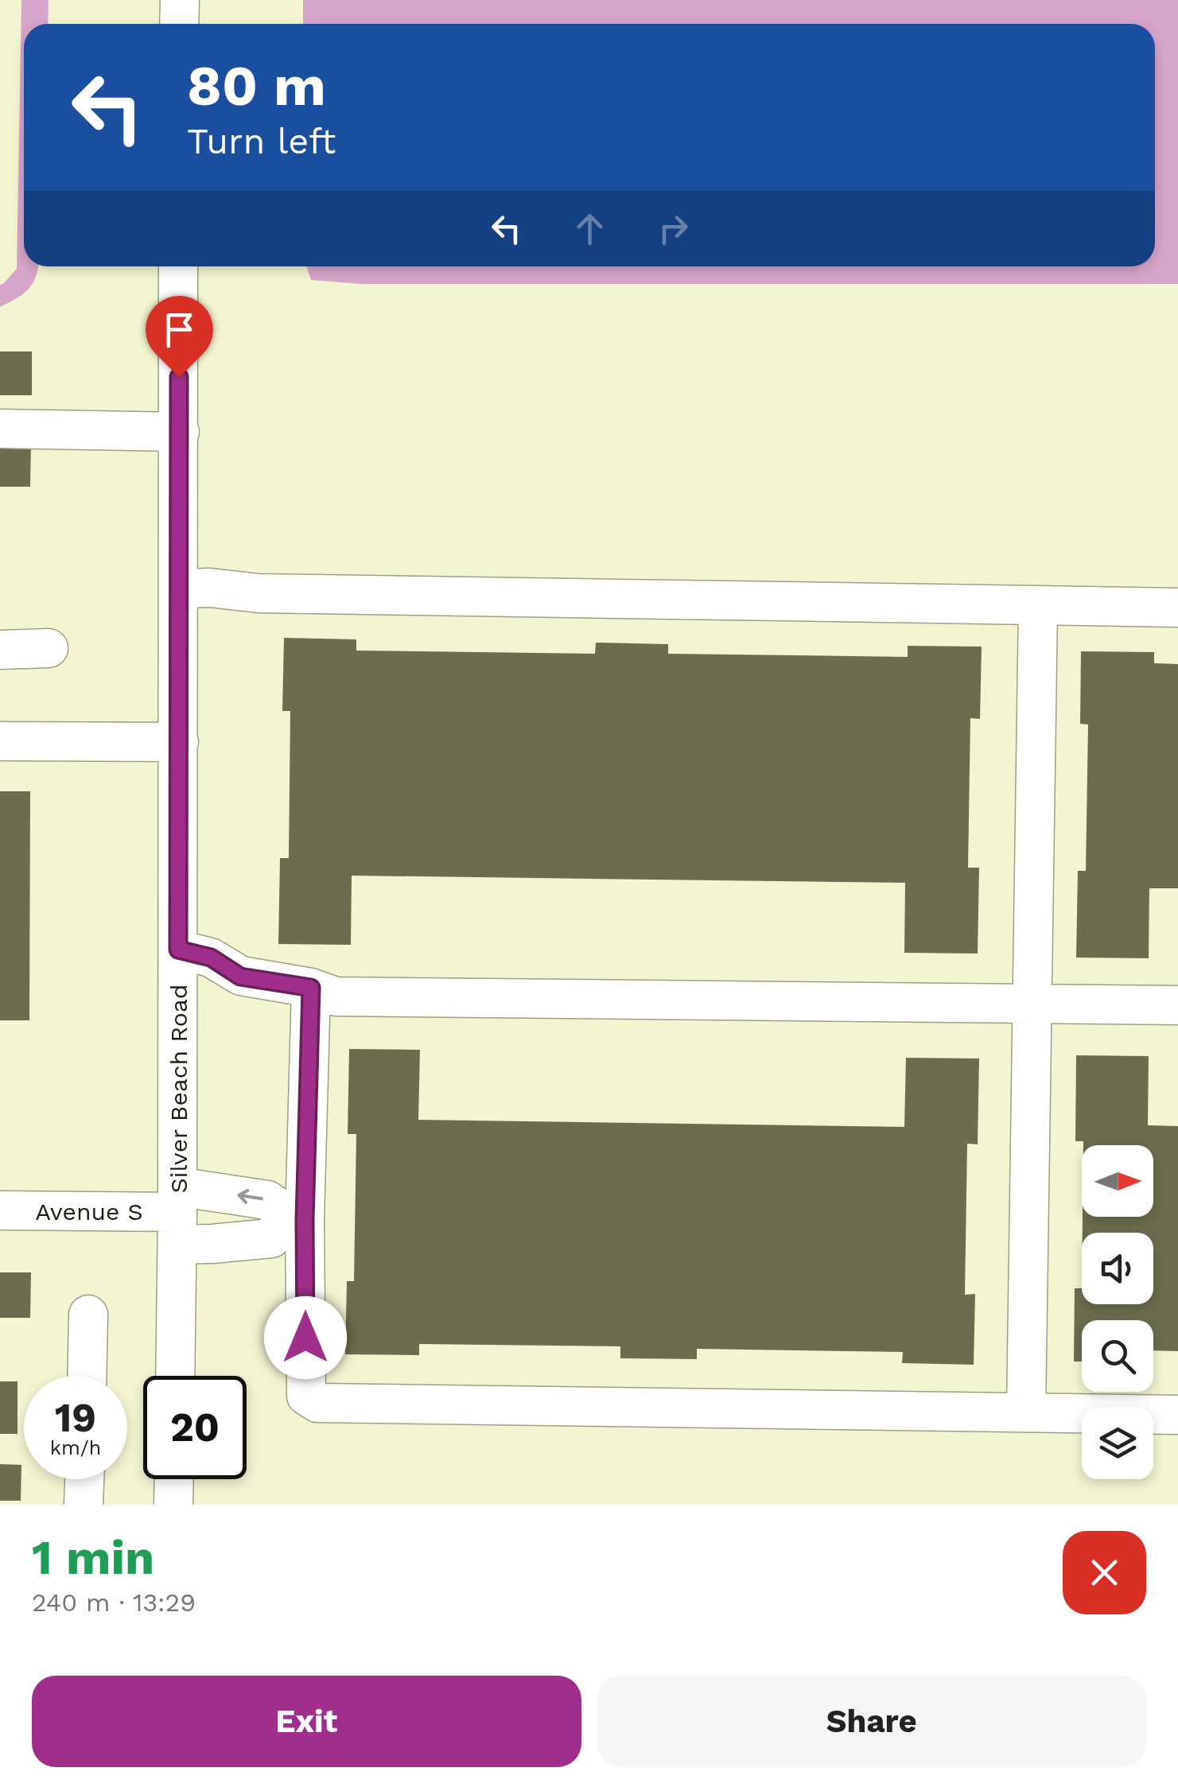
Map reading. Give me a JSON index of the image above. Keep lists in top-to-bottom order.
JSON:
{
  "streets": {
    "street": ["Silver Beach Road", "Avenue S"]
  },
  "crossings": [
    ["Silver Beach Road", "Avenue S"]
  ],
  "north": "right",
  "page": {
    "turn": ["80 m", "Turn left"],
    "speed": "19 km/h",
    "limit": "20",
    "heading": ["1 min", "240 m · 13:29"],
    "buttons": ["Exit", "Share"]
  }
}
